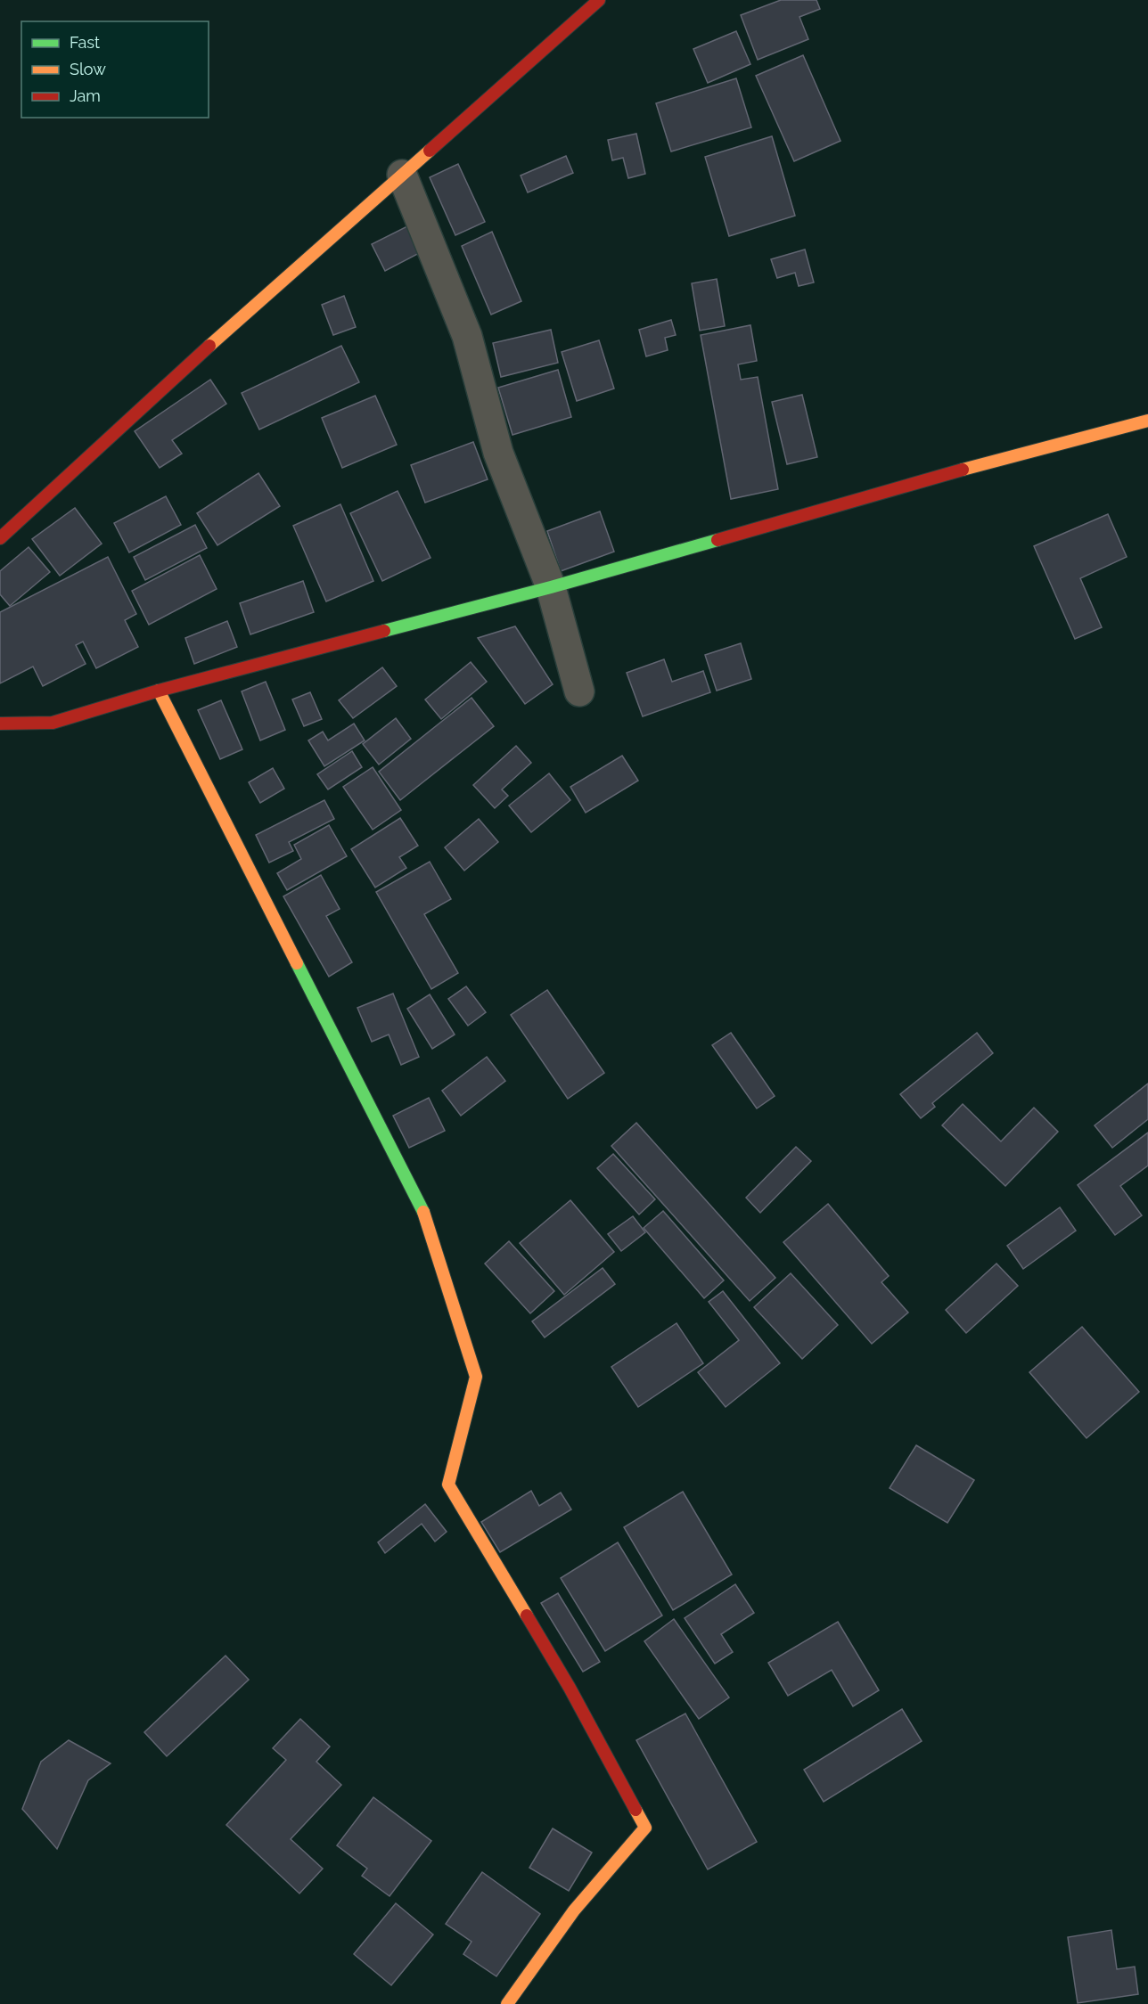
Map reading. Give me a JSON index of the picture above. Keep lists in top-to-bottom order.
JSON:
{
  "legend": ["Fast", "Slow", "Jam"]
}
